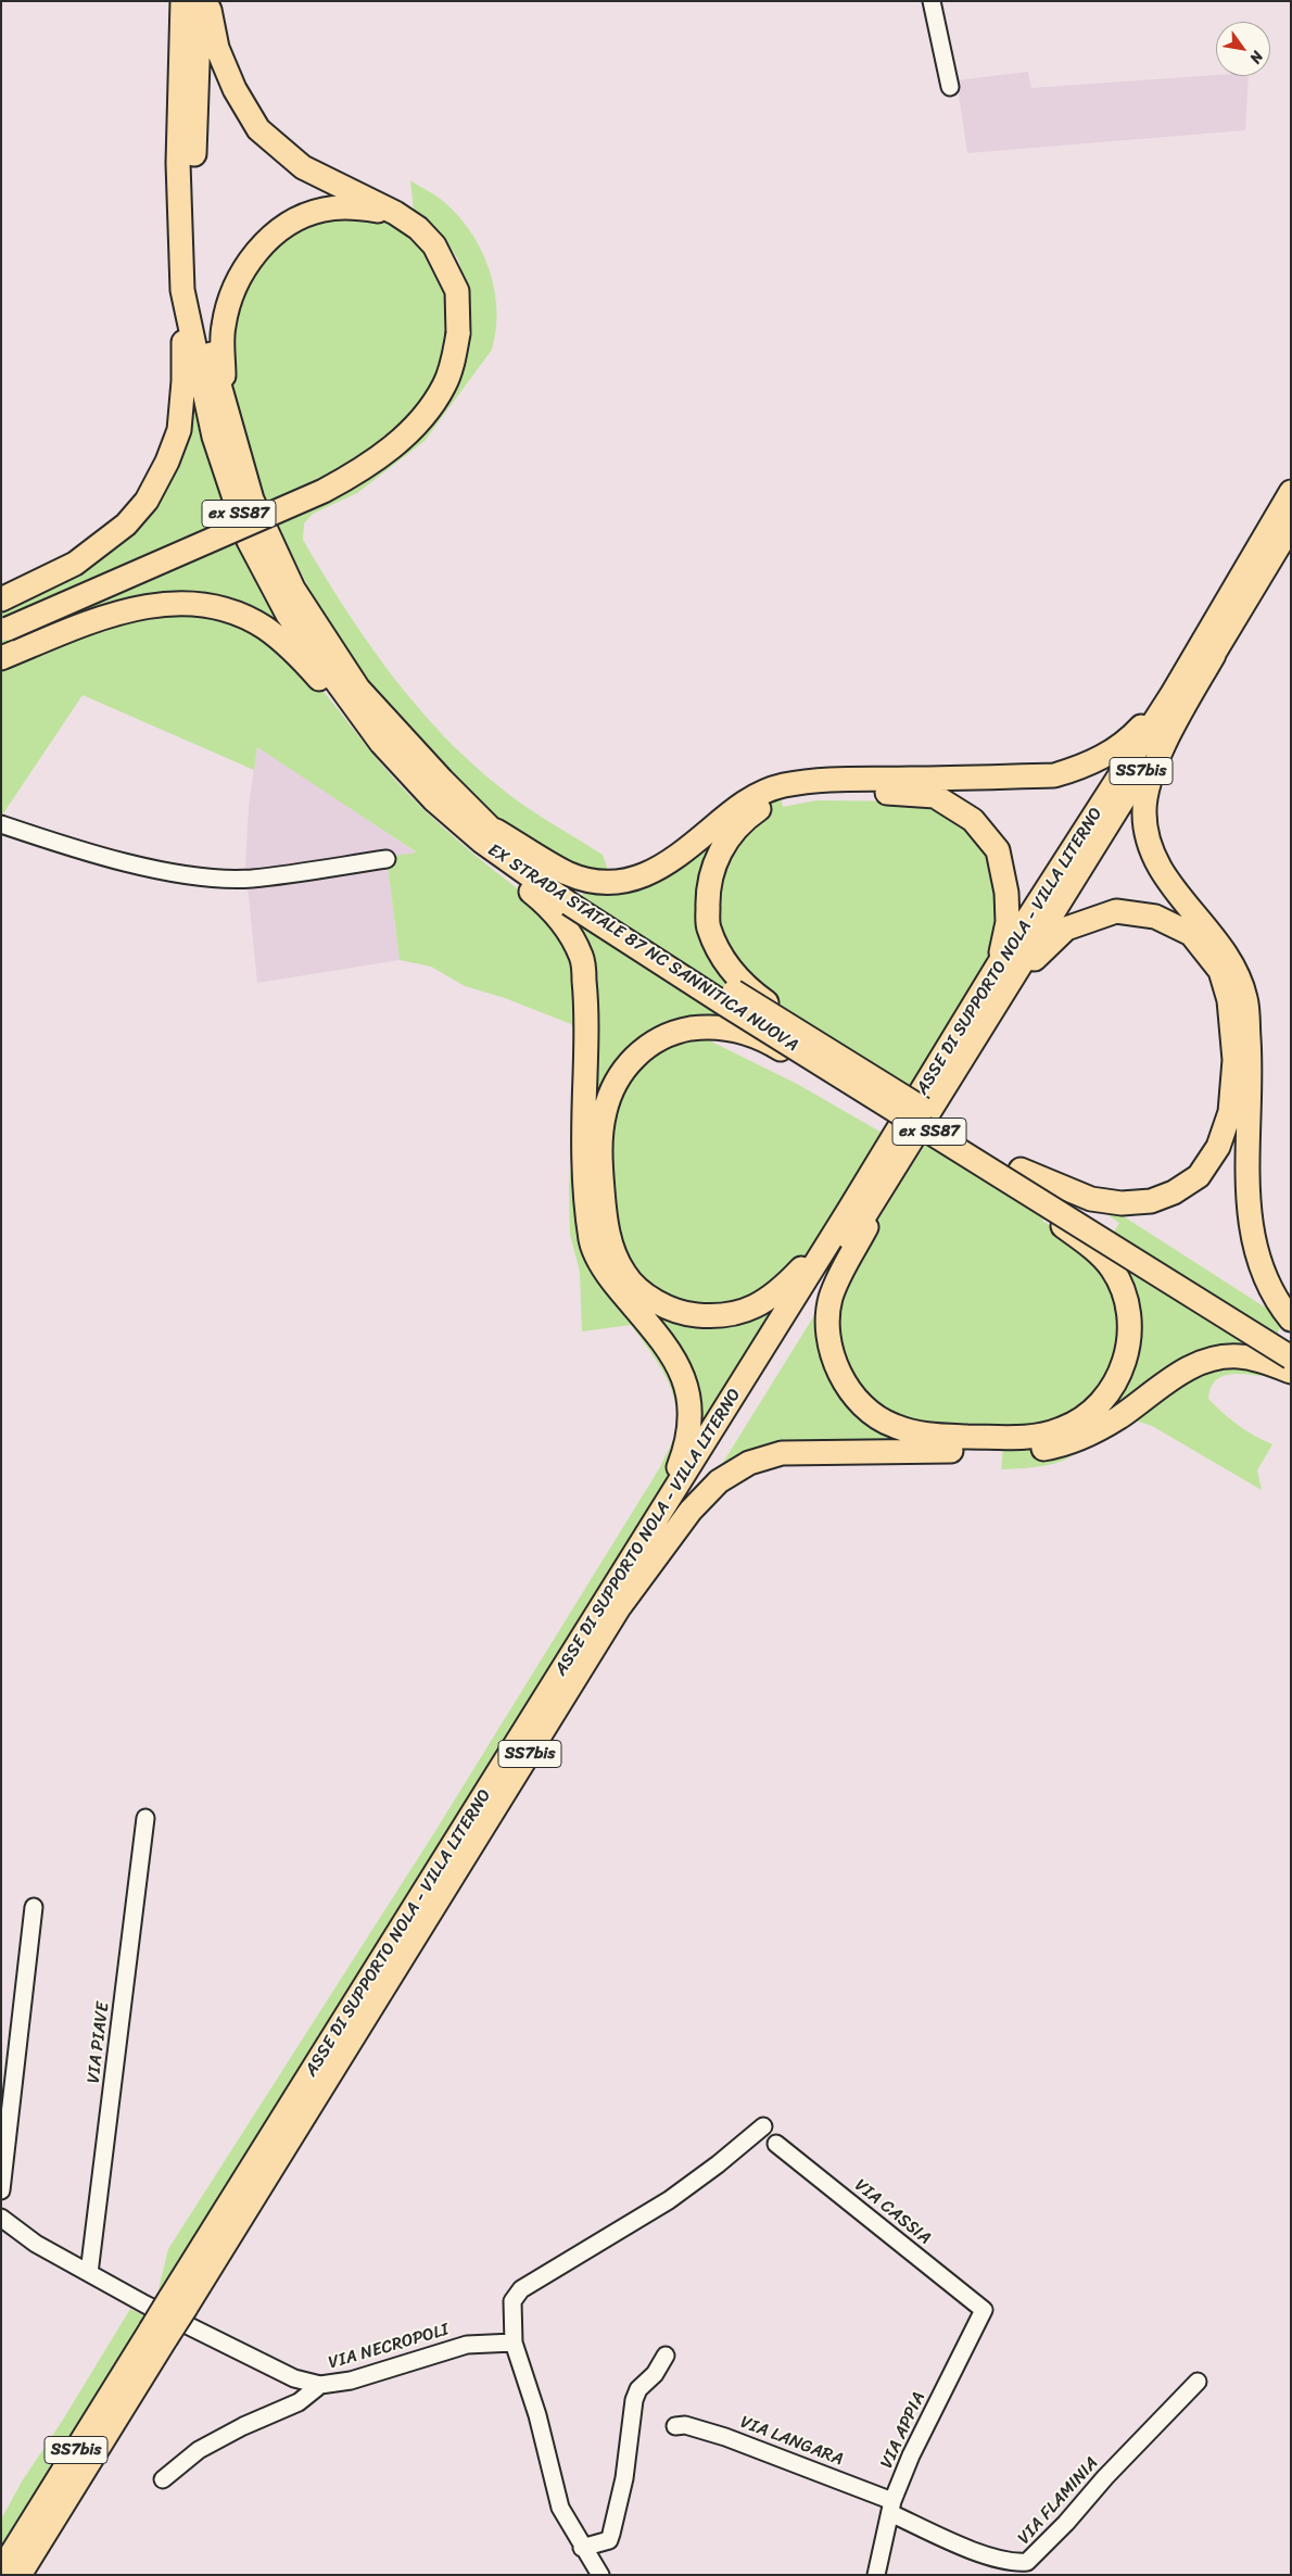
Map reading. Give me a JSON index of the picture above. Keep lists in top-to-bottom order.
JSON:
{
  "streets": {
    "highway": [
      "ex SS87",
      "SS7bis",
      "EX STRADA STATALE 87 NC SANNITICA NUOVA",
      "ASSE DI SUPPORTO NOLA - VILLA LITERNO"
    ],
    "street": [
      "VIA PIAVE",
      "VIA CASSIA",
      "VIA NECROPOLI",
      "VIA APPIA",
      "VIA LANGARA",
      "VIA FLAMINIA"
    ]
  },
  "crossings": [
    ["VIA PIAVE", "VIA NECROPOLI"],
    ["VIA CASSIA", "VIA APPIA"],
    ["VIA APPIA", "VIA LANGARA"],
    ["VIA APPIA", "VIA FLAMINIA"],
    ["VIA LANGARA", "VIA FLAMINIA"]
  ],
  "north": "bottom right"
}
